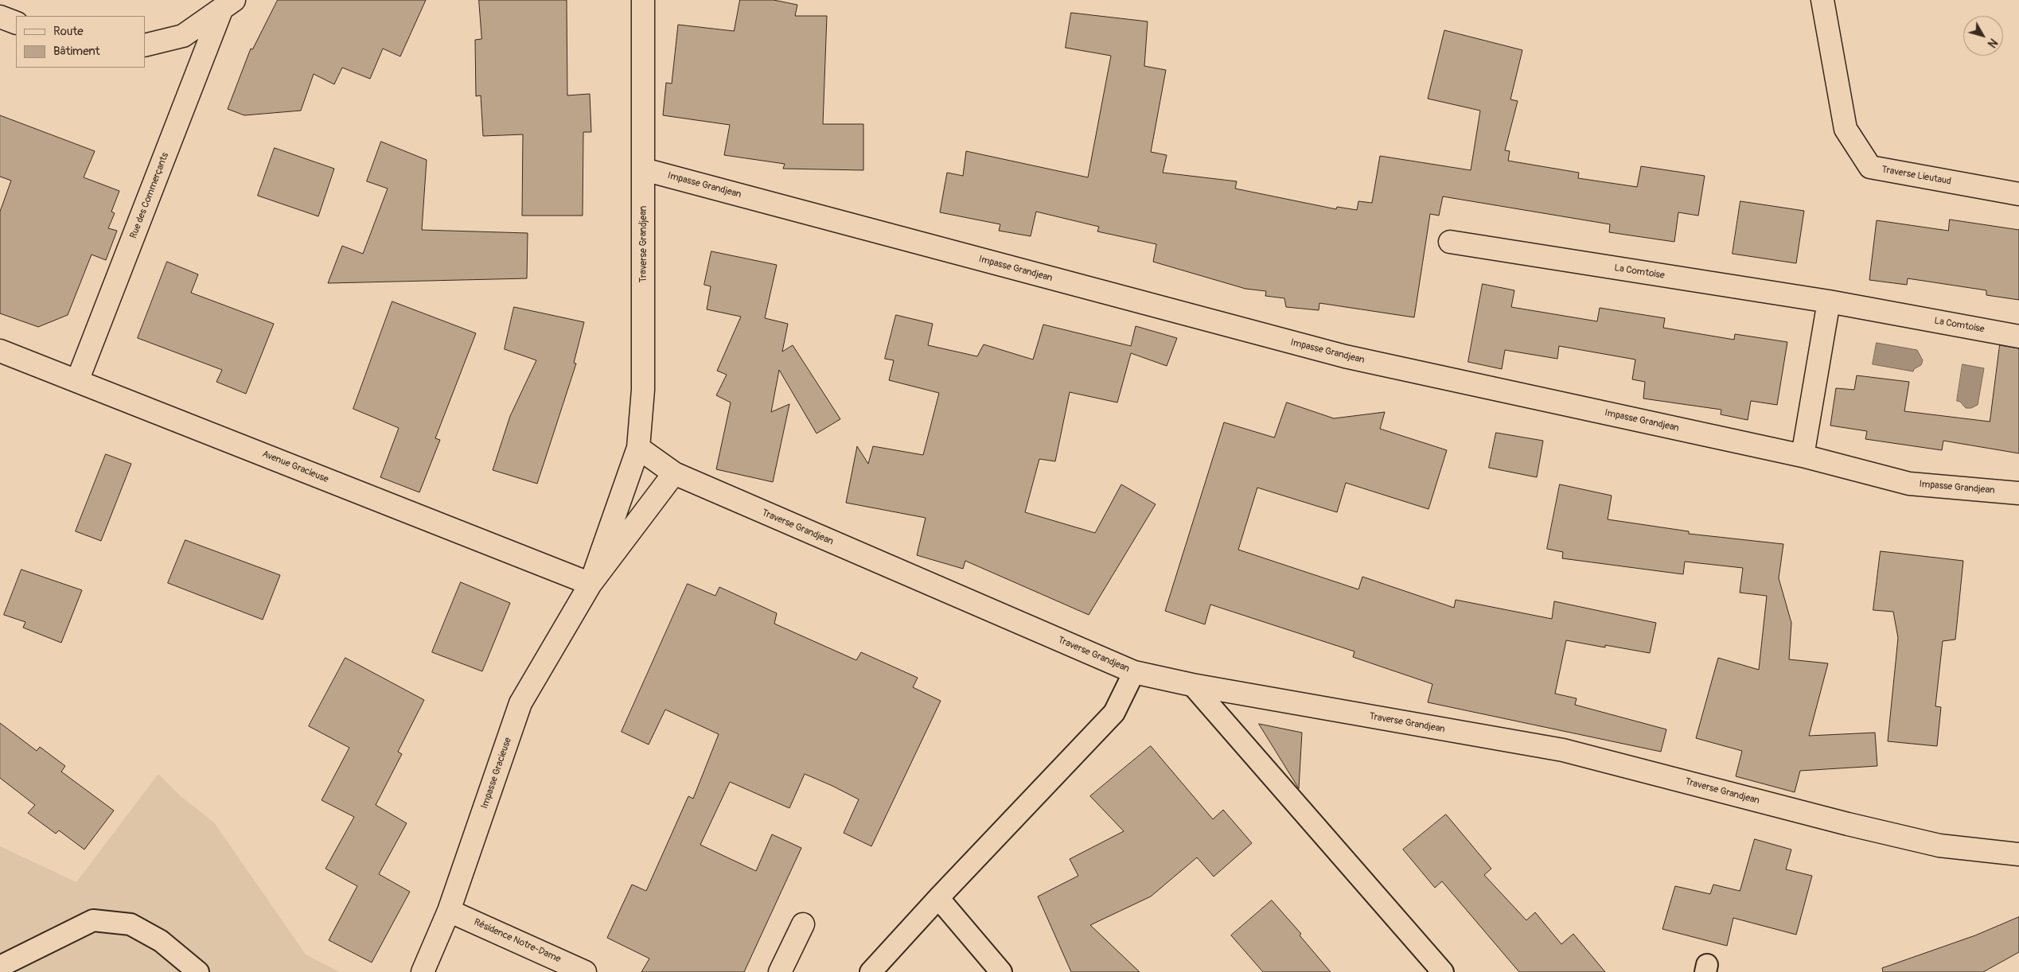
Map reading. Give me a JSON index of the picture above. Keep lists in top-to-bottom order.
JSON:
{
  "streets": {
    "street": [
      "Traverse Lieutaud",
      "Impasse Grandjean",
      "Rue des Commerçants",
      "Traverse Grandjean",
      "La Comtoise",
      "Avenue Gracieuse",
      "Impasse Gracieuse",
      "Résidence Notre-Dame"
    ]
  },
  "crossings": [
    ["Impasse Grandjean", "Traverse Grandjean"],
    ["Rue des Commerçants", "Avenue Gracieuse"],
    ["Traverse Grandjean", "Impasse Gracieuse"],
    ["Avenue Gracieuse", "Impasse Gracieuse"],
    ["Impasse Gracieuse", "Résidence Notre-Dame"]
  ],
  "legend": ["Route", "Bâtiment"],
  "north": "bottom right"
}
